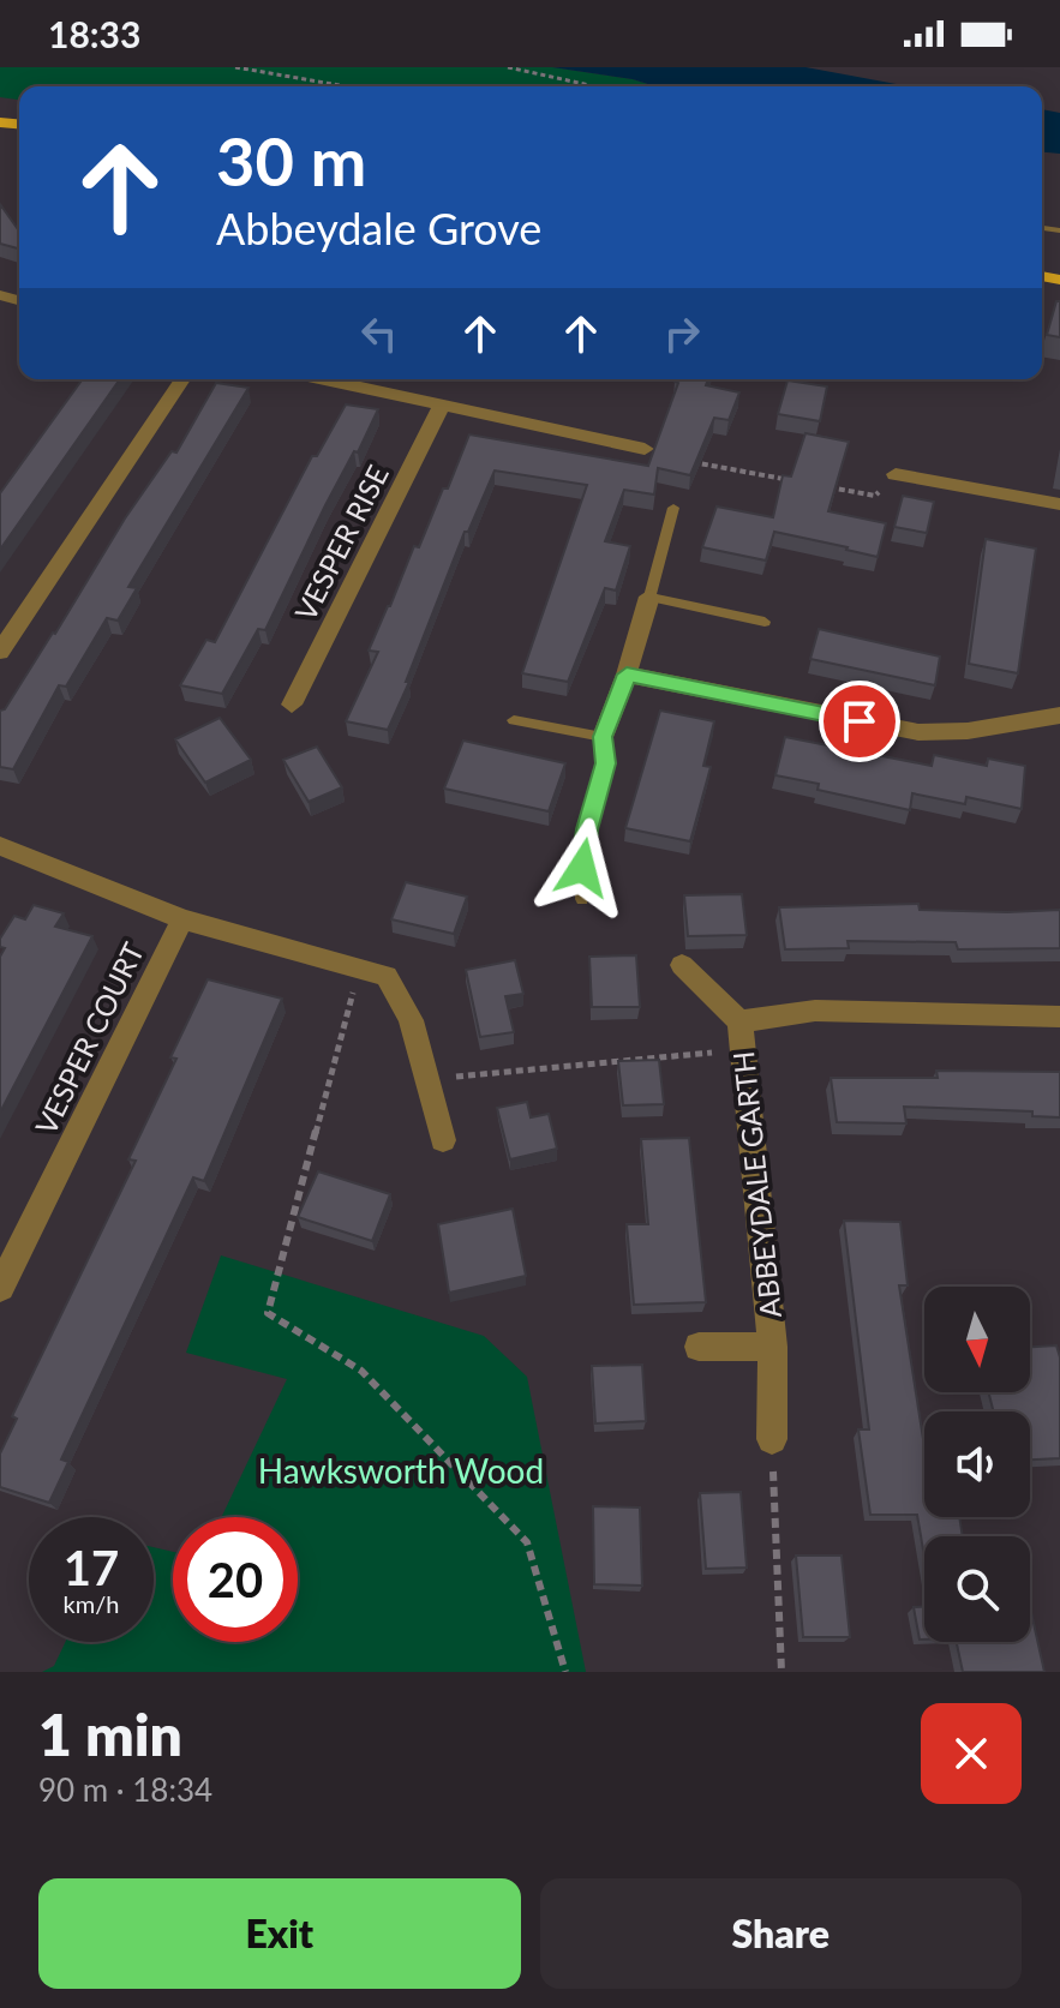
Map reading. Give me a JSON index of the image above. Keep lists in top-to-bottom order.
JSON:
{
  "streets": {
    "street": ["VESPER RISE", "VESPER COURT", "ABBEYDALE GARTH"]
  },
  "parks": ["Hawksworth Wood"],
  "north": "bottom",
  "page": {
    "status": "18:33",
    "turn": ["30 m", "Abbeydale Grove"],
    "speed": "17 km/h",
    "limit": "20",
    "heading": ["1 min", "90 m · 18:34"],
    "buttons": ["Exit", "Share"]
  }
}
